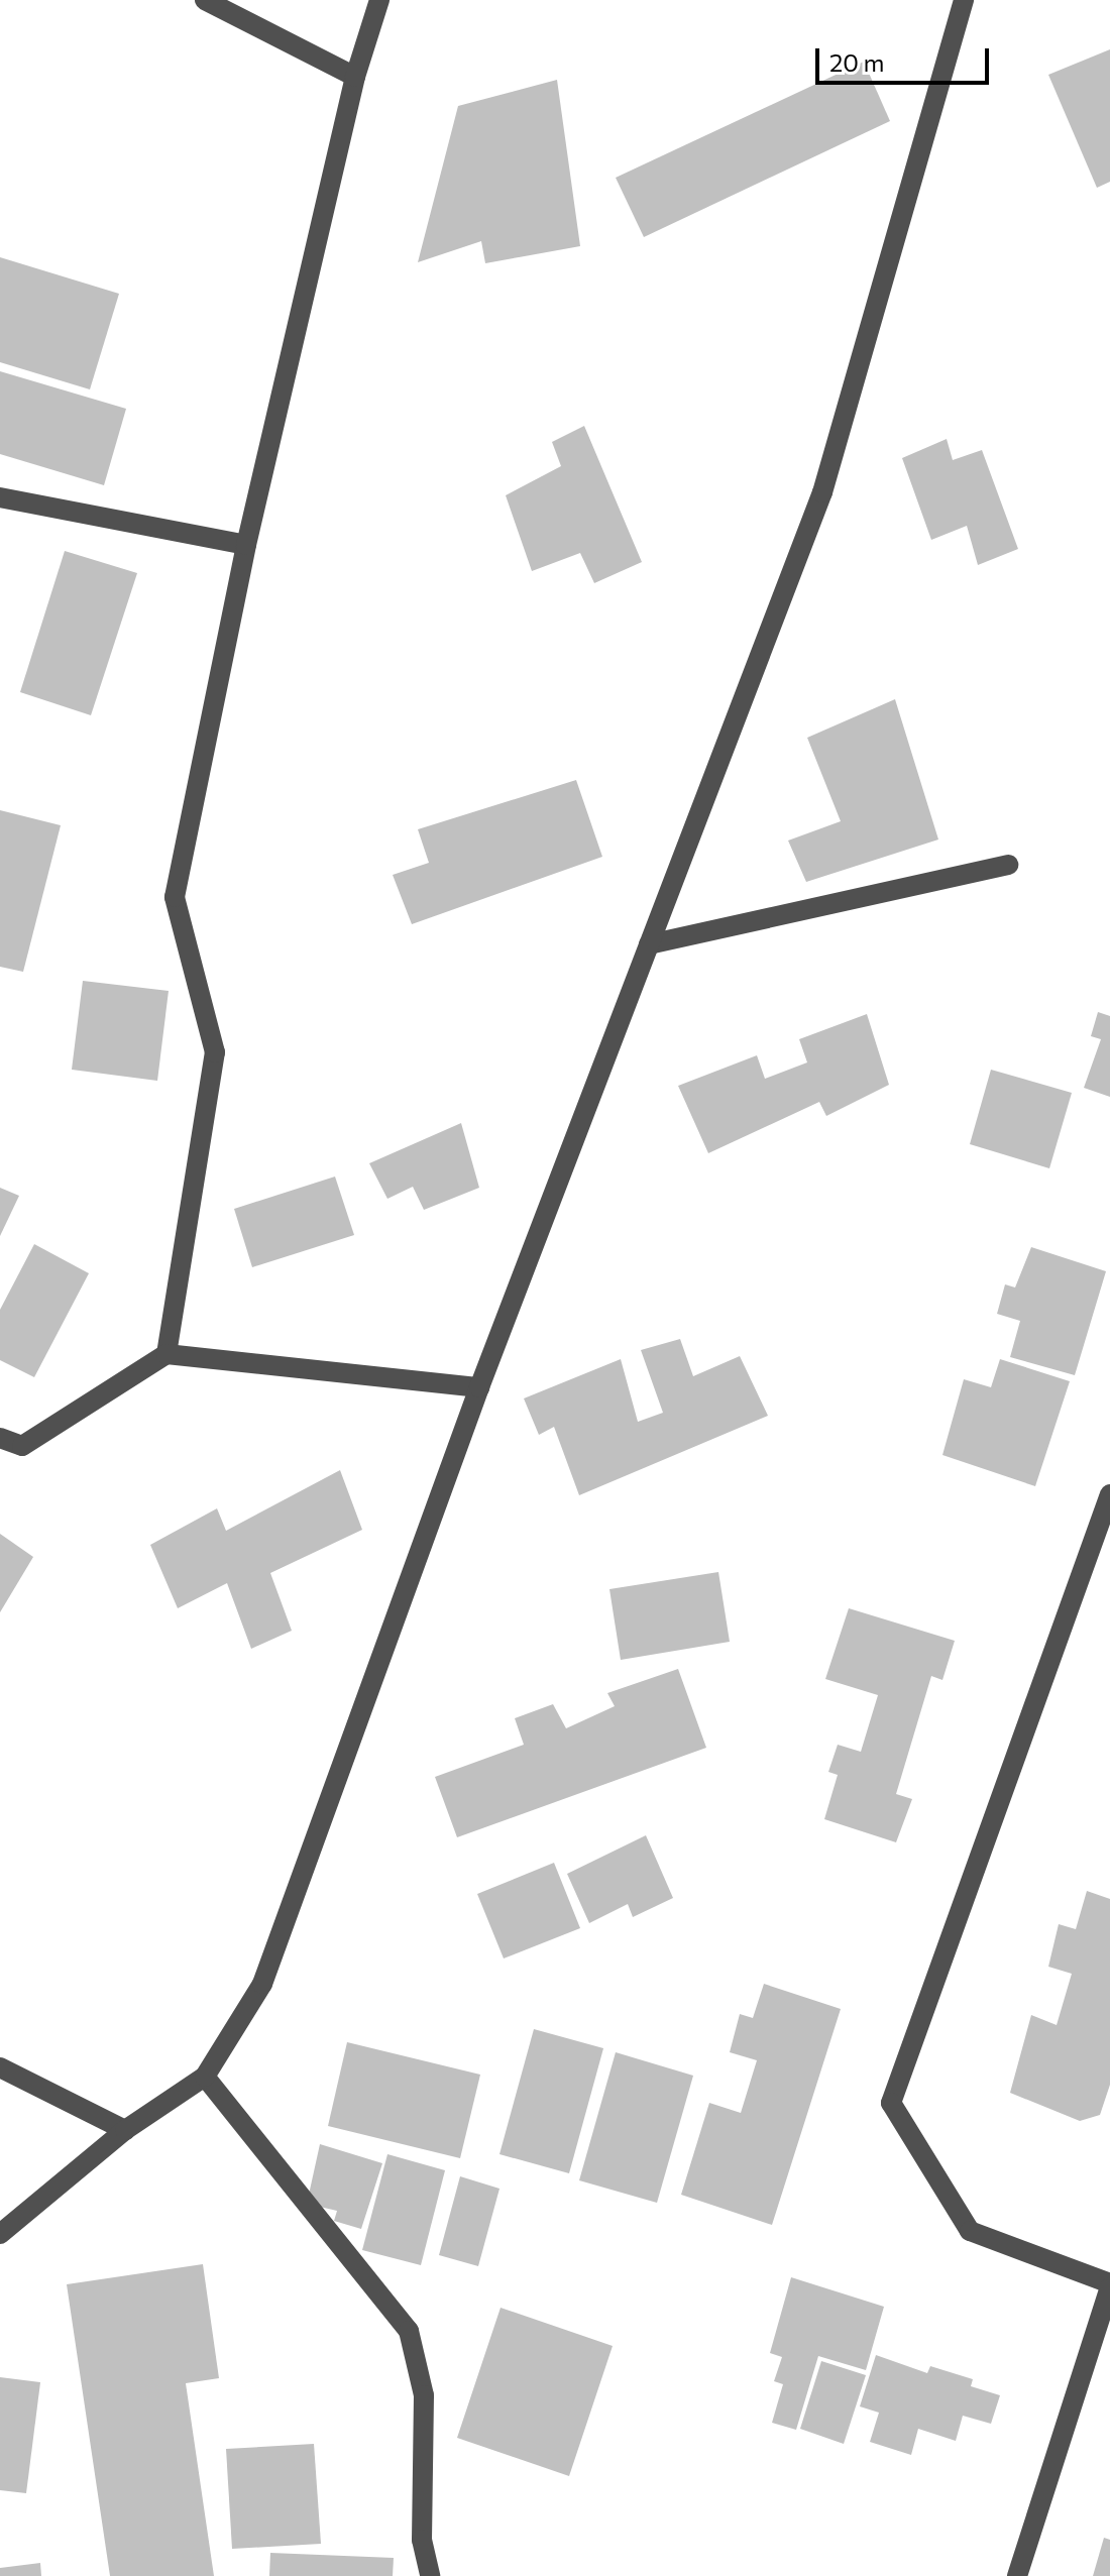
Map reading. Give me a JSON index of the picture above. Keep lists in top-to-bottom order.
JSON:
{
  "scale_bar": "20 m"
}
